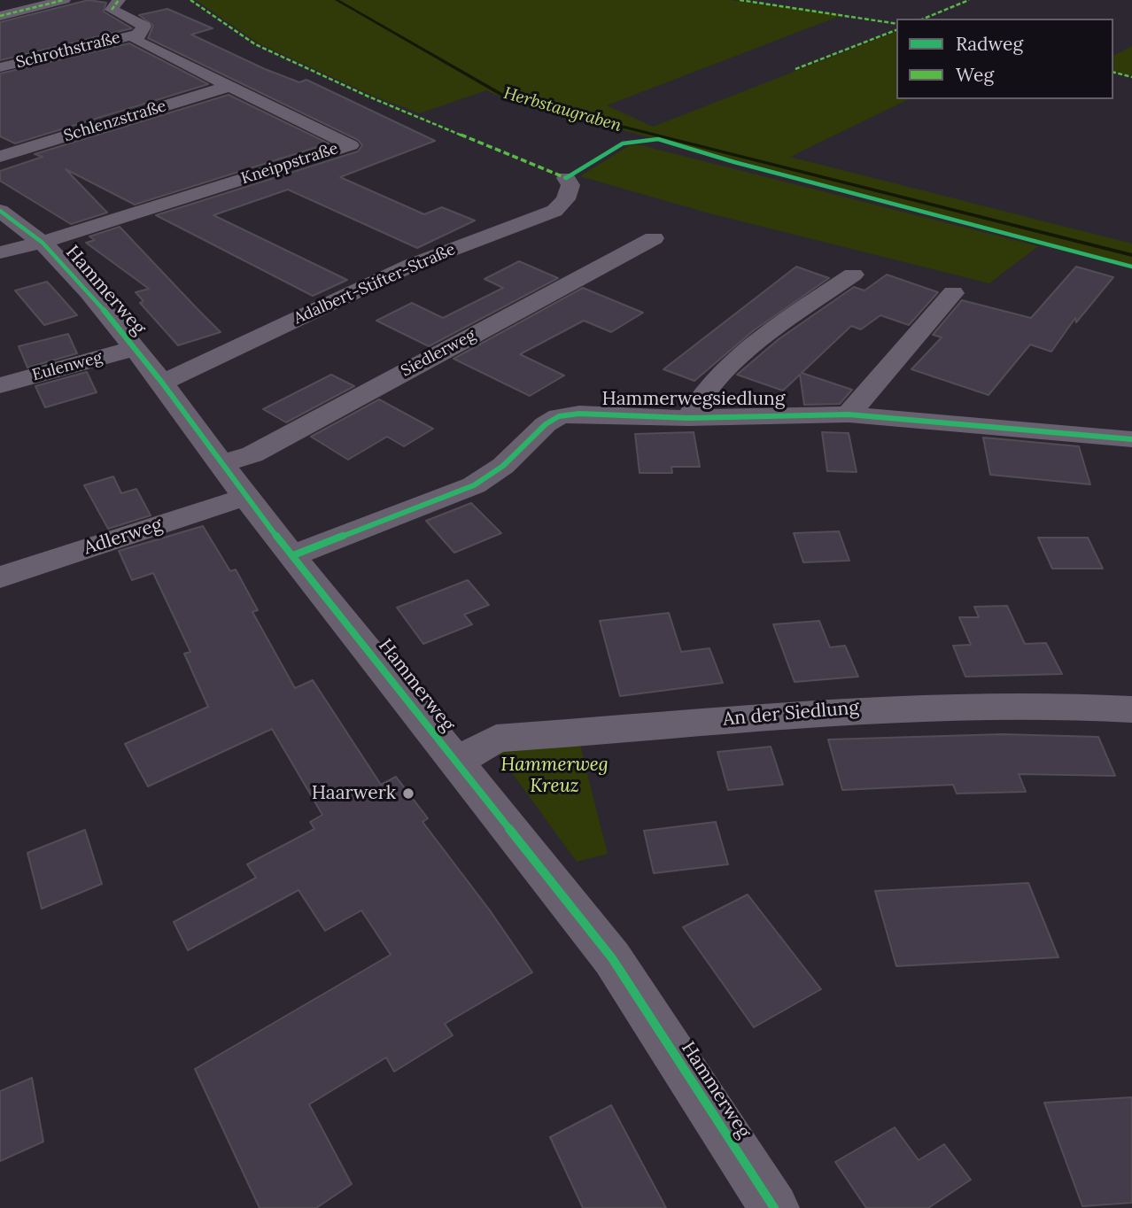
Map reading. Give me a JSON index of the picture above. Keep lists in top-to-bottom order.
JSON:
{
  "streets": {
    "street": [
      "Schrothstraße",
      "Schlenzstraße",
      "Kneippstraße",
      "Adalbert-Stifter-Straße",
      "Hammerweg",
      "Siedlerweg",
      "Eulenweg",
      "Hammerwegsiedlung",
      "Adlerweg",
      "An der Siedlung"
    ]
  },
  "crossings": [
    ["Schrothstraße", "Kneippstraße"],
    ["Schlenzstraße", "Kneippstraße"],
    ["Kneippstraße", "Hammerweg"],
    ["Adalbert-Stifter-Straße", "Hammerweg"],
    ["Hammerweg", "Siedlerweg"],
    ["Hammerweg", "Eulenweg"],
    ["Hammerweg", "Hammerwegsiedlung"],
    ["Hammerweg", "Adlerweg"],
    ["Hammerweg", "An der Siedlung"]
  ],
  "water": ["Herbstaugraben"],
  "parks": ["Hammerweg Kreuz"],
  "places": ["Haarwerk"],
  "legend": ["Radweg", "Weg"]
}
